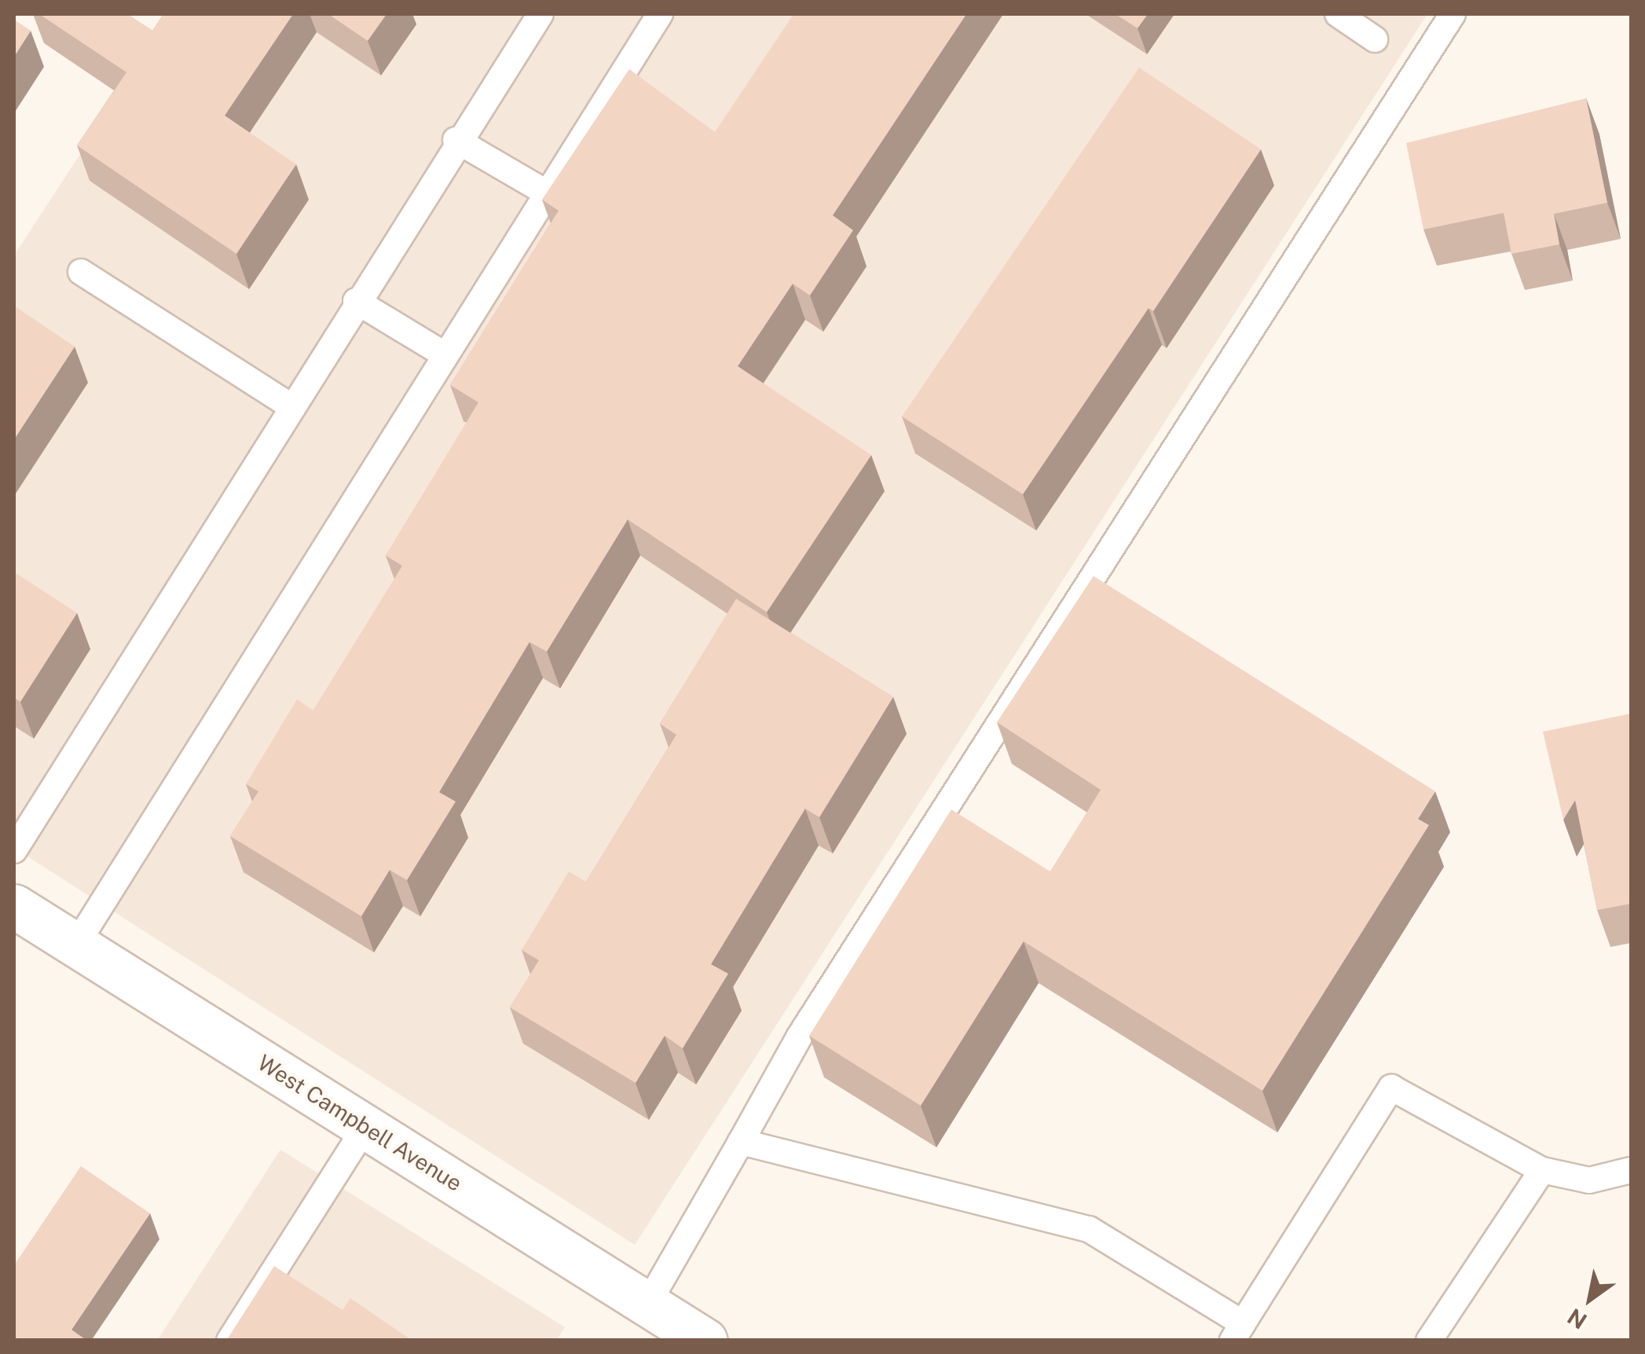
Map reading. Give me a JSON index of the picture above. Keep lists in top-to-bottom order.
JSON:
{
  "streets": {
    "street": ["West Campbell Avenue"]
  },
  "north": "bottom left"
}
